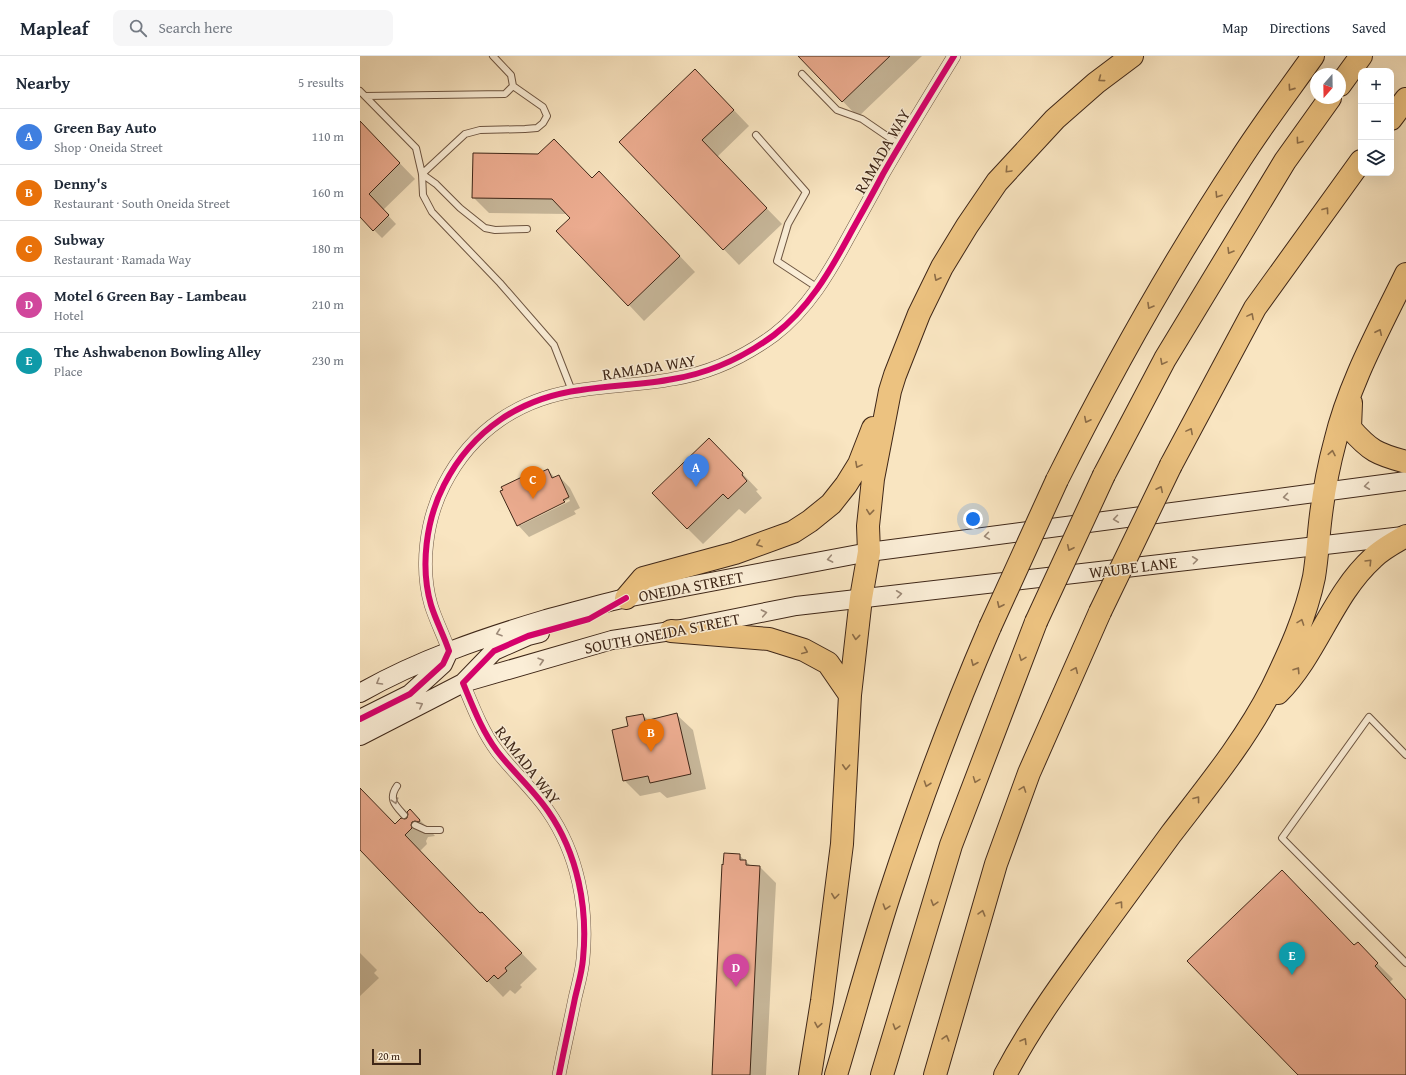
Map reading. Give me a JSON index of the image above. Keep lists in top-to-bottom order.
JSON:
{
  "streets": {
    "street": [
      "RAMADA WAY",
      "WAUBE LANE",
      "ONEIDA STREET",
      "SOUTH ONEIDA STREET"
    ]
  },
  "crossings": [
    ["RAMADA WAY", "ONEIDA STREET"],
    ["RAMADA WAY", "SOUTH ONEIDA STREET"],
    ["WAUBE LANE", "SOUTH ONEIDA STREET"]
  ],
  "scale_bar": "20 m",
  "north": "bottom",
  "page": {
    "header": "Mapleaf",
    "search": "Search here",
    "nav": ["Map", "Directions", "Saved"],
    "heading": ["Nearby", "5 results"],
    "map_buttons": ["+", "−"],
    "list": [
      {
        "mark": "A",
        "name": "Green Bay Auto",
        "note": "Shop · Oneida Street",
        "value": "110 m"
      },
      {
        "mark": "B",
        "name": "Denny's",
        "note": "Restaurant · South Oneida Street",
        "value": "160 m"
      },
      {
        "mark": "C",
        "name": "Subway",
        "note": "Restaurant · Ramada Way",
        "value": "180 m"
      },
      {
        "mark": "D",
        "name": "Motel 6 Green Bay - Lambeau",
        "note": "Hotel",
        "value": "210 m"
      },
      {
        "mark": "E",
        "name": "The Ashwabenon Bowling Alley",
        "note": "Place",
        "value": "230 m"
      }
    ],
    "pins": [
      "A",
      "C",
      "B",
      "E",
      "D"
    ],
    "scale": "20 m"
  }
}
